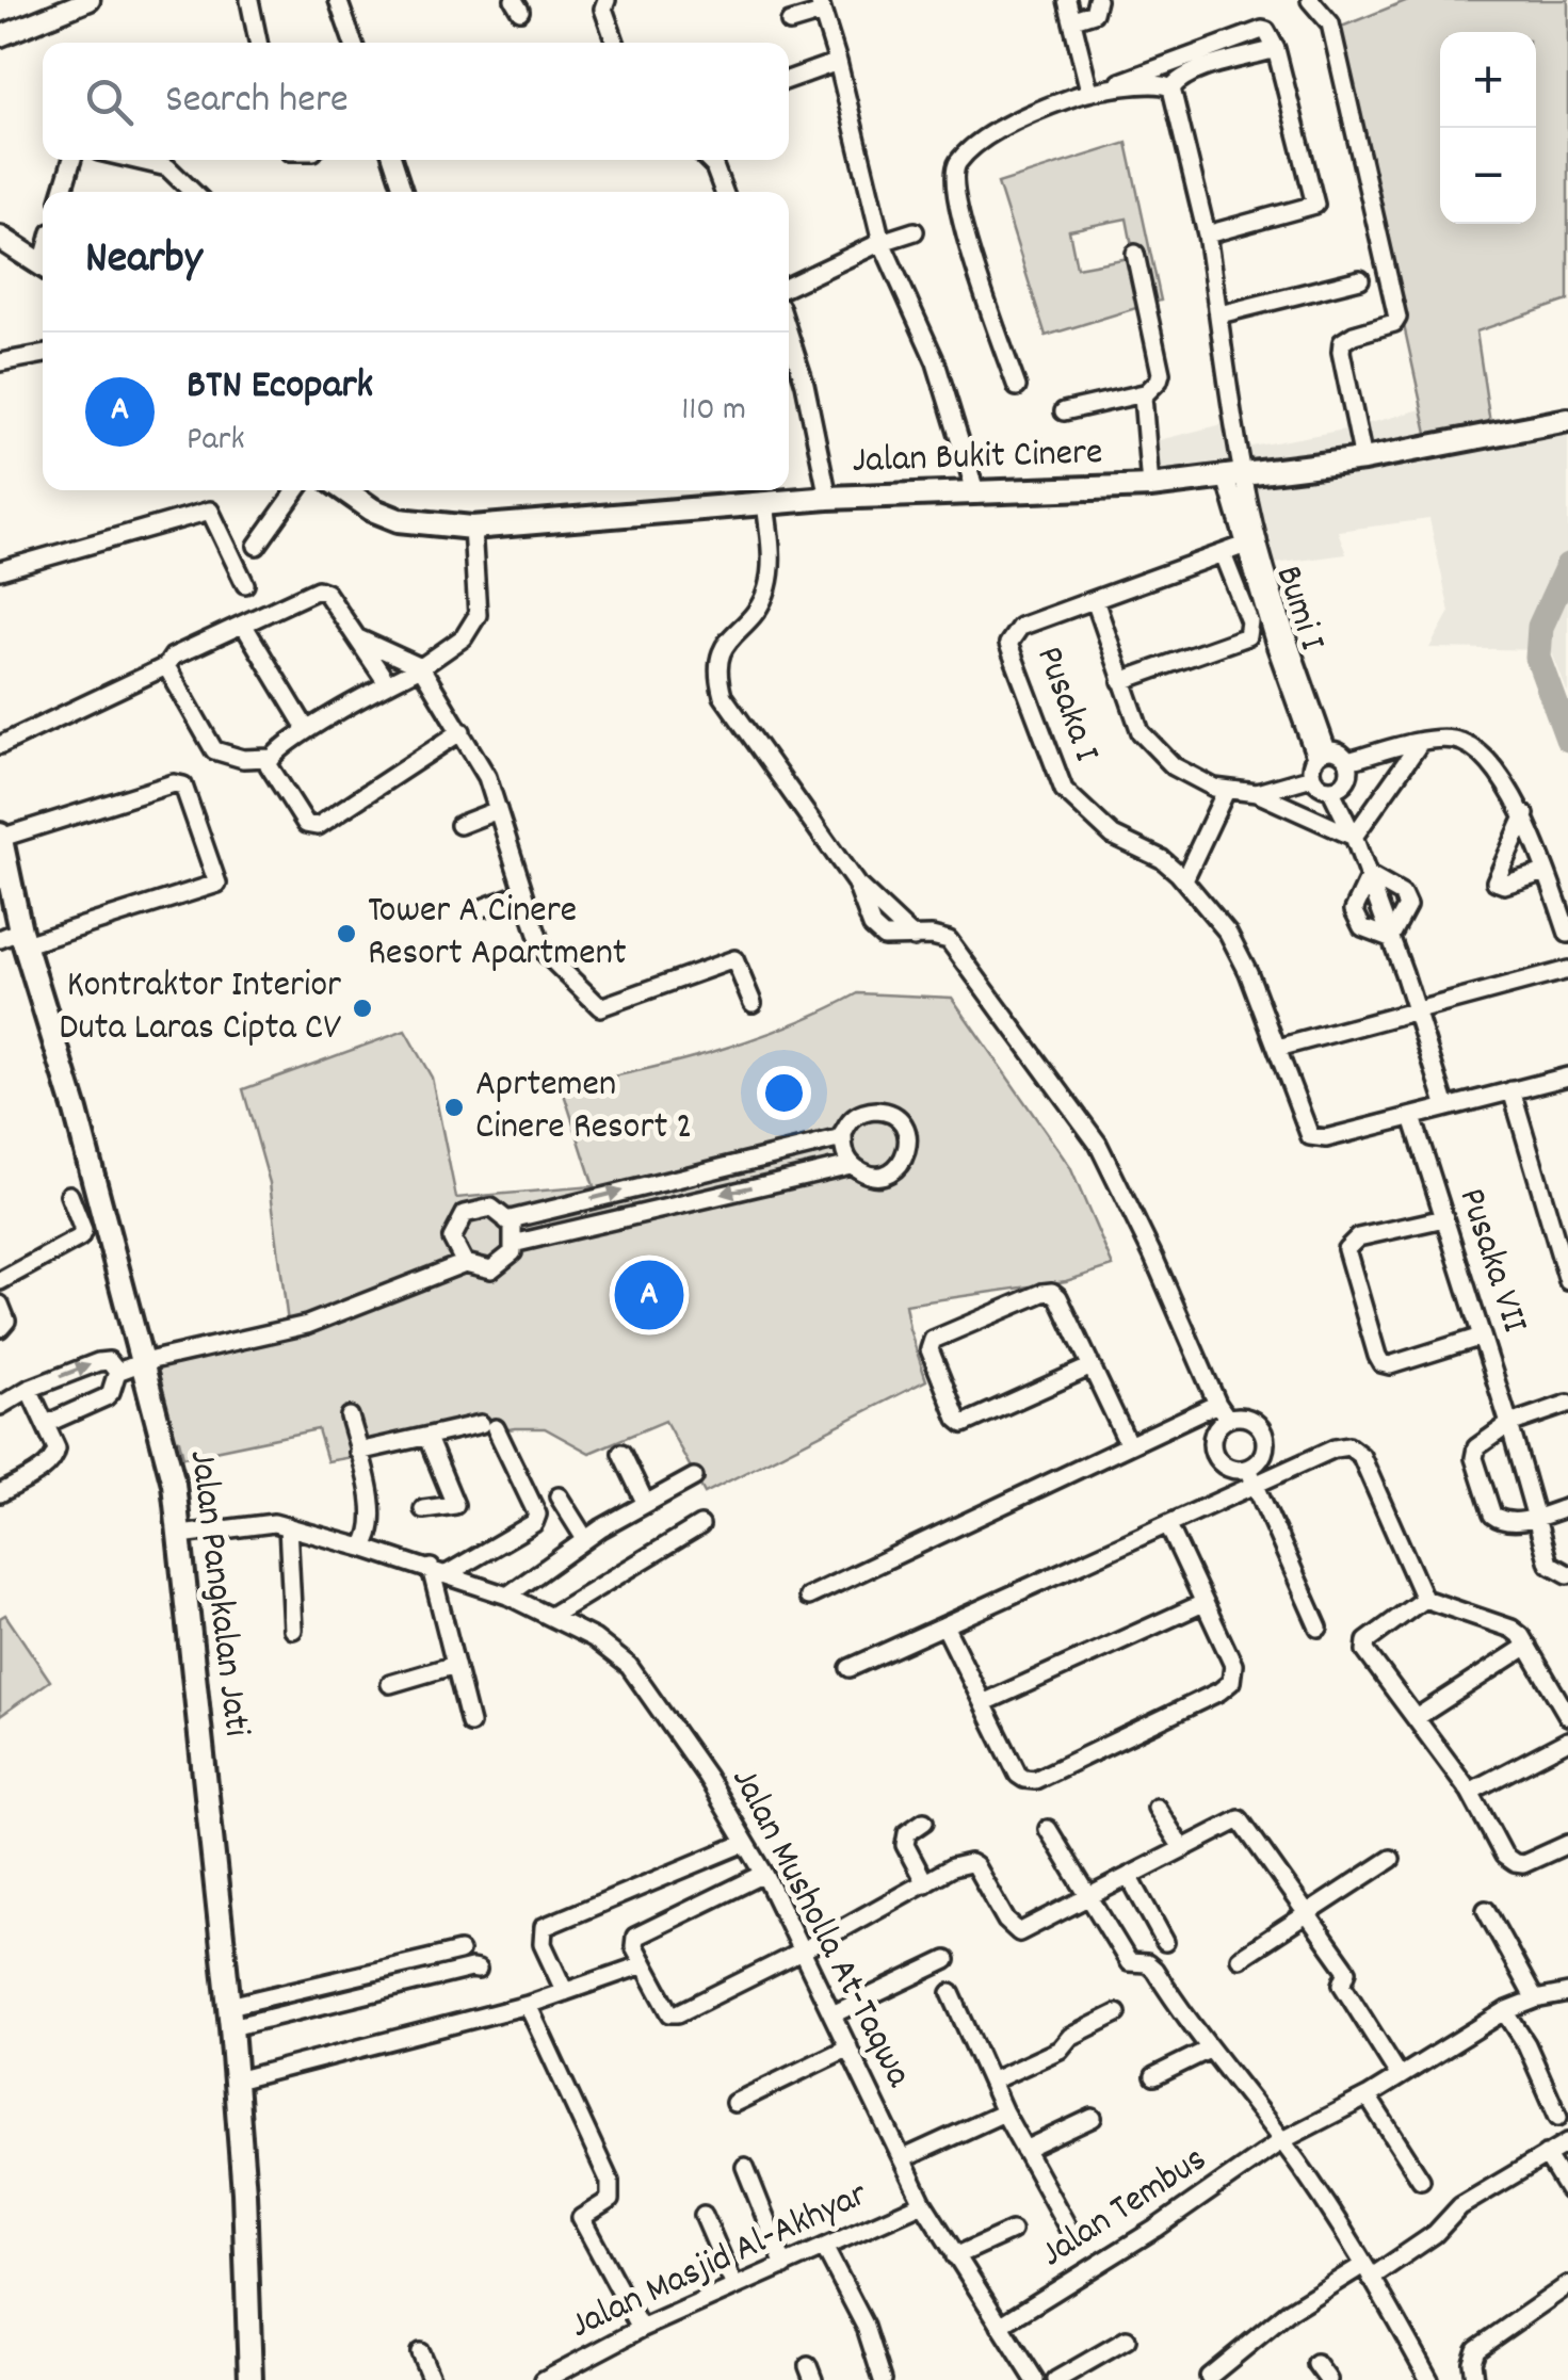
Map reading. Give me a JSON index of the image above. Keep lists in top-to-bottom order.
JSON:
{
  "streets": {
    "main road": ["Jalan Bukit Cinere", "Jalan Pangkalan Jati"],
    "street": [
      "Bumi I",
      "Pusaka I",
      "Pusaka VII",
      "Jalan Musholla At-Taqwa",
      "Jalan Tembus",
      "Jalan Masjid Al-Akhyar"
    ]
  },
  "crossings": [
    ["Jalan Bukit Cinere", "Bumi I"],
    ["Bumi I", "Pusaka I"],
    ["Jalan Pangkalan Jati", "Jalan Musholla At-Taqwa"],
    ["Jalan Musholla At-Taqwa", "Jalan Tembus"],
    ["Jalan Musholla At-Taqwa", "Jalan Masjid Al-Akhyar"]
  ],
  "places": ["Tower A Cinere Resort Apartment", "Kontraktor Interior Duta Laras Cipta CV", "Aprtemen Cinere Resort 2"],
  "page": {
    "map_buttons": ["+", "−"],
    "search": "Search here",
    "heading": "Nearby",
    "list": [
      {
        "mark": "A",
        "name": "BTN Ecopark",
        "note": "Park",
        "value": "110 m"
      }
    ],
    "pins": "A"
  }
}
